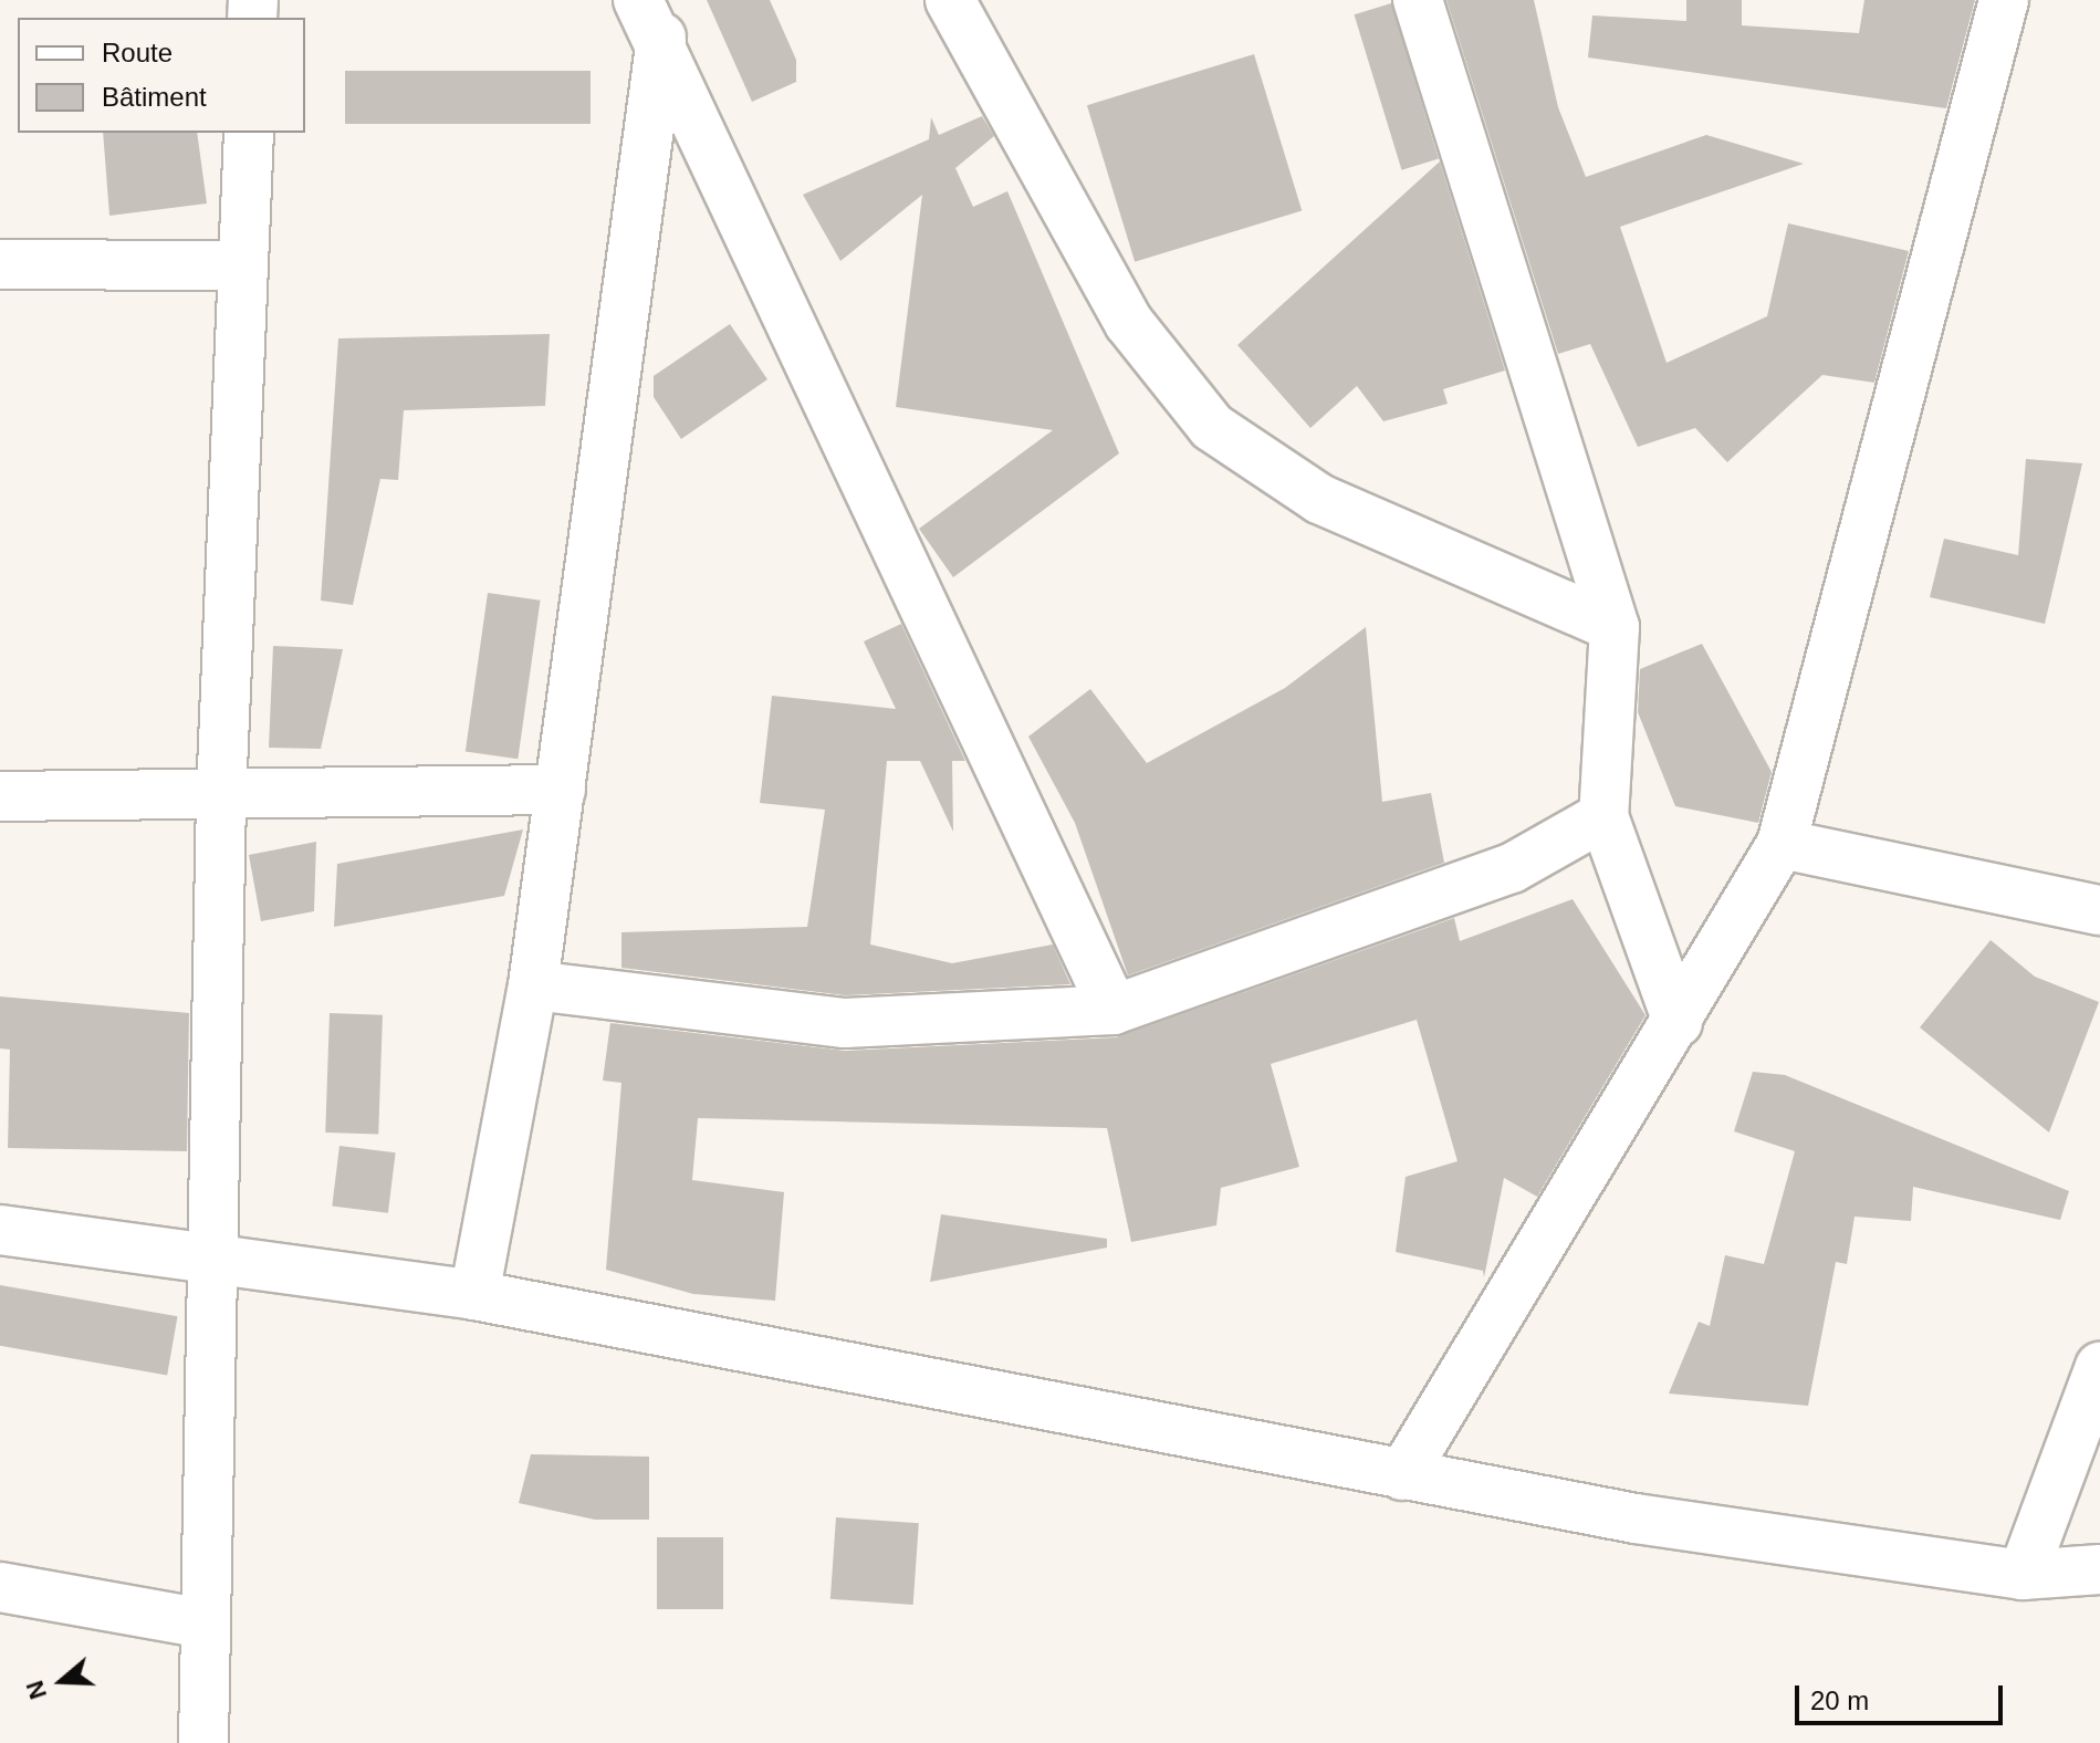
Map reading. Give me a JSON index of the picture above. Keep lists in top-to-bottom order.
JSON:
{
  "legend": ["Route", "Bâtiment"],
  "scale_bar": "20 m",
  "north": "left"
}
